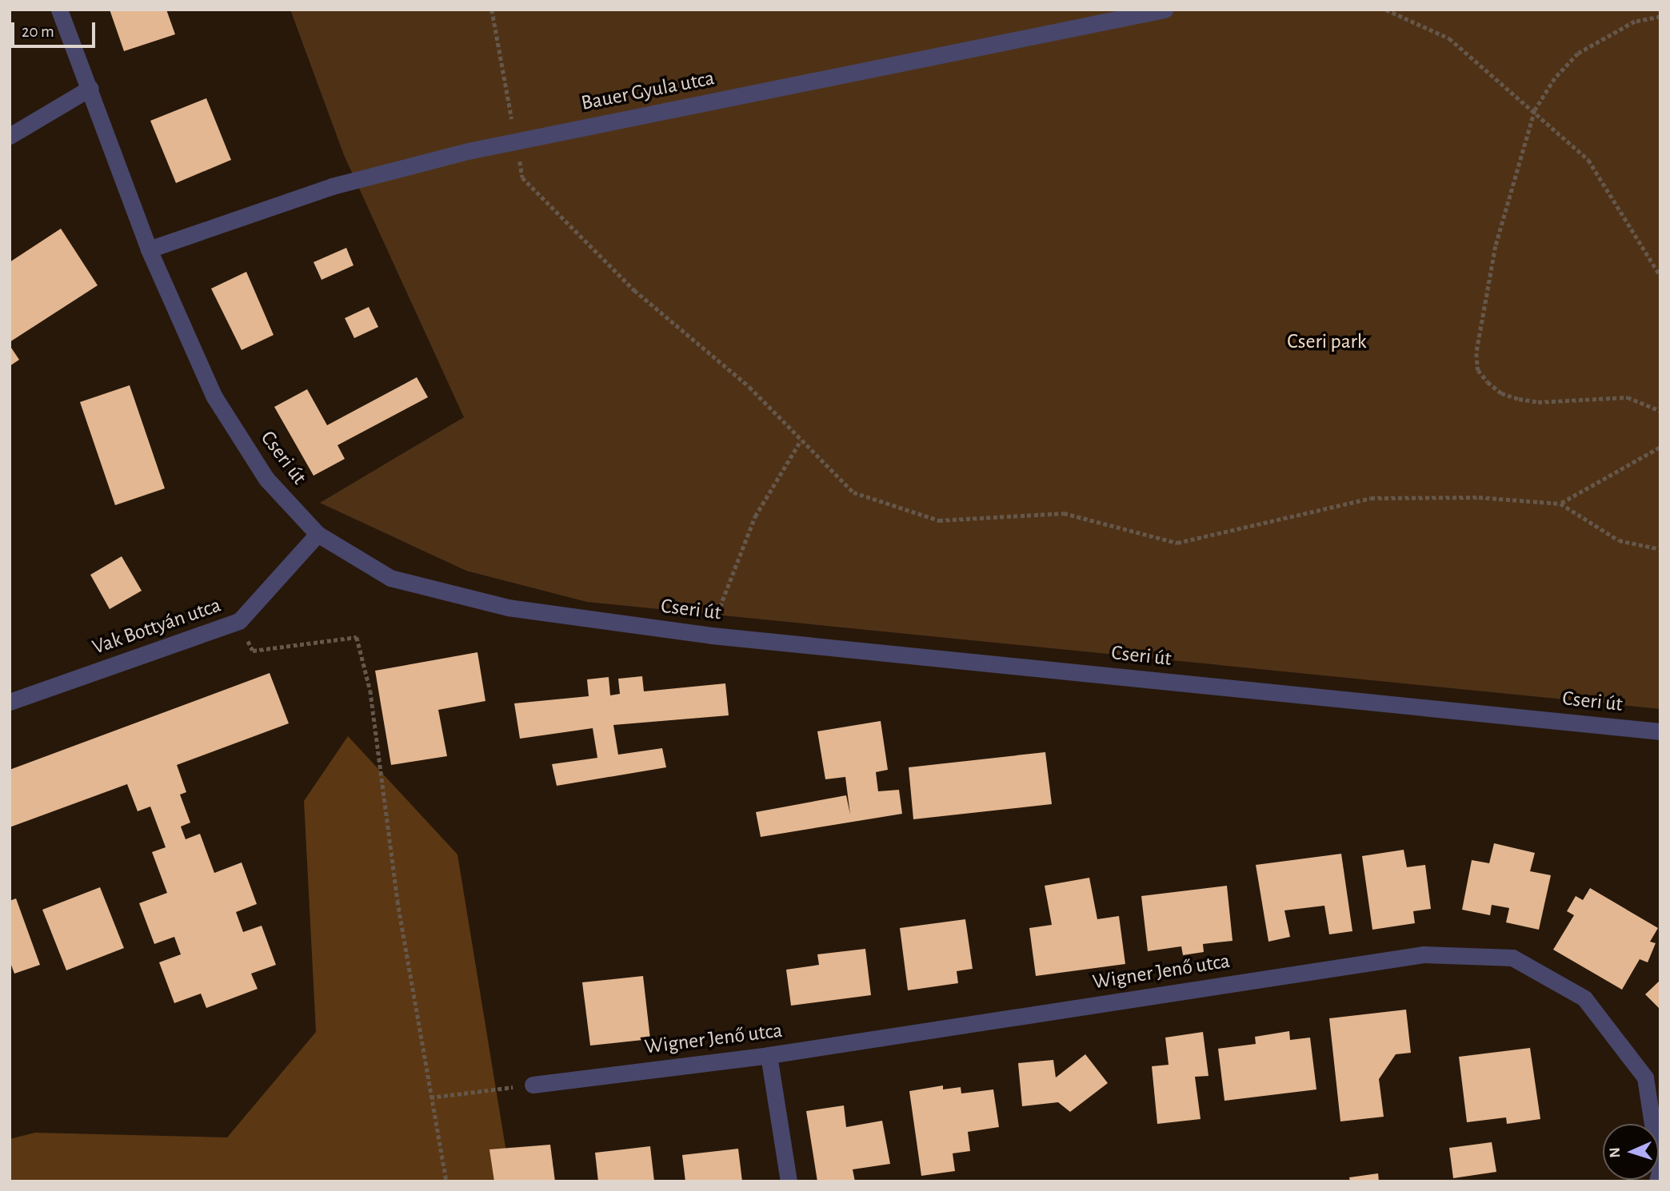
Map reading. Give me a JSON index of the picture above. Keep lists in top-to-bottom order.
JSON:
{
  "streets": {
    "street": [
      "Bauer Gyula utca",
      "Cseri út",
      "Vak Bottyán utca",
      "Wigner Jenő utca"
    ]
  },
  "crossings": [
    ["Bauer Gyula utca", "Cseri út"],
    ["Cseri út", "Vak Bottyán utca"]
  ],
  "parks": ["Cseri park"],
  "scale_bar": "20 m",
  "north": "left"
}
